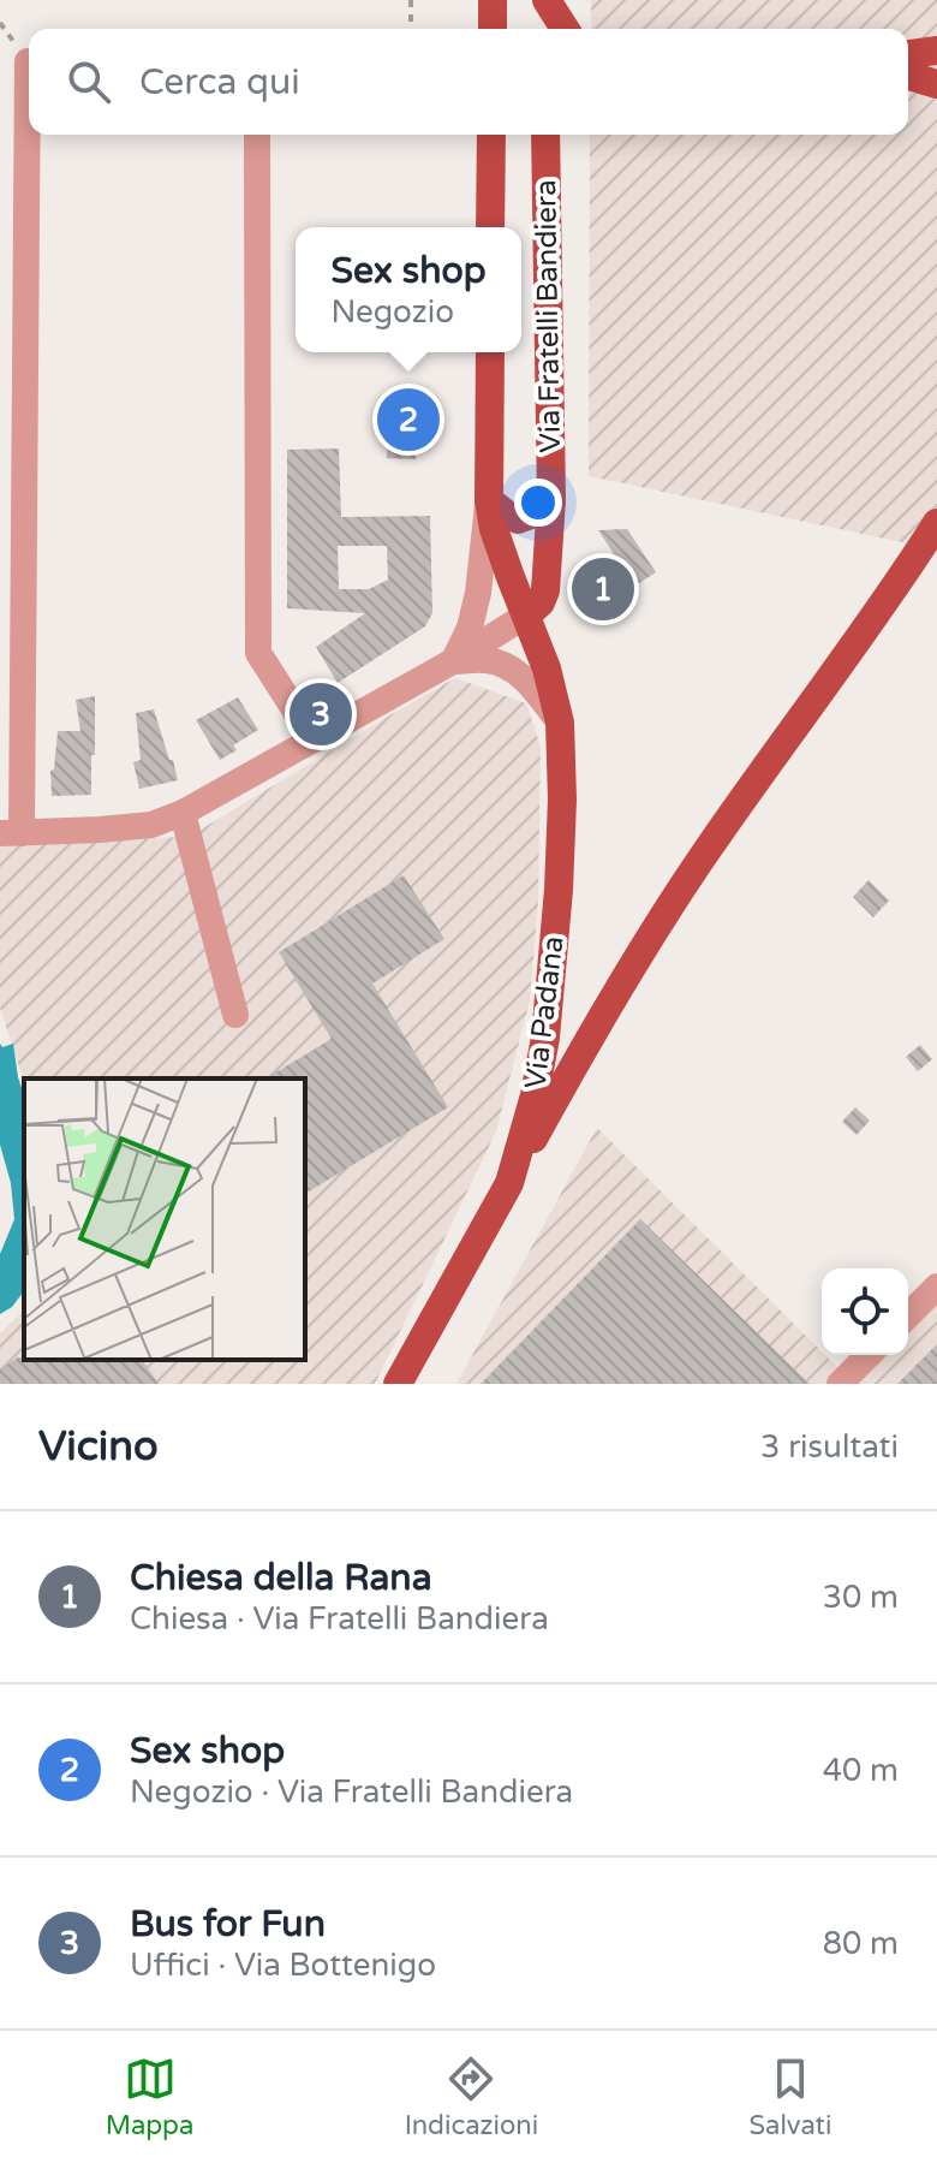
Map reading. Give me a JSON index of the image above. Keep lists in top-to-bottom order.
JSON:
{
  "streets": {
    "main road": ["Via Fratelli Bandiera", "Via Padana"]
  },
  "crossings": [
    ["Via Fratelli Bandiera", "Via Padana"]
  ],
  "page": {
    "search": "Cerca qui",
    "popup": ["Sex shop", "Negozio"],
    "pins": ["2", "1", "3"],
    "heading": ["Vicino", "3 risultati"],
    "list": [
      {
        "mark": "1",
        "name": "Chiesa della Rana",
        "note": "Chiesa · Via Fratelli Bandiera",
        "value": "30 m"
      },
      {
        "mark": "2",
        "name": "Sex shop",
        "note": "Negozio · Via Fratelli Bandiera",
        "value": "40 m"
      },
      {
        "mark": "3",
        "name": "Bus for Fun",
        "note": "Uffici · Via Bottenigo",
        "value": "80 m"
      }
    ],
    "nav": ["Mappa", "Indicazioni", "Salvati"]
  }
}
